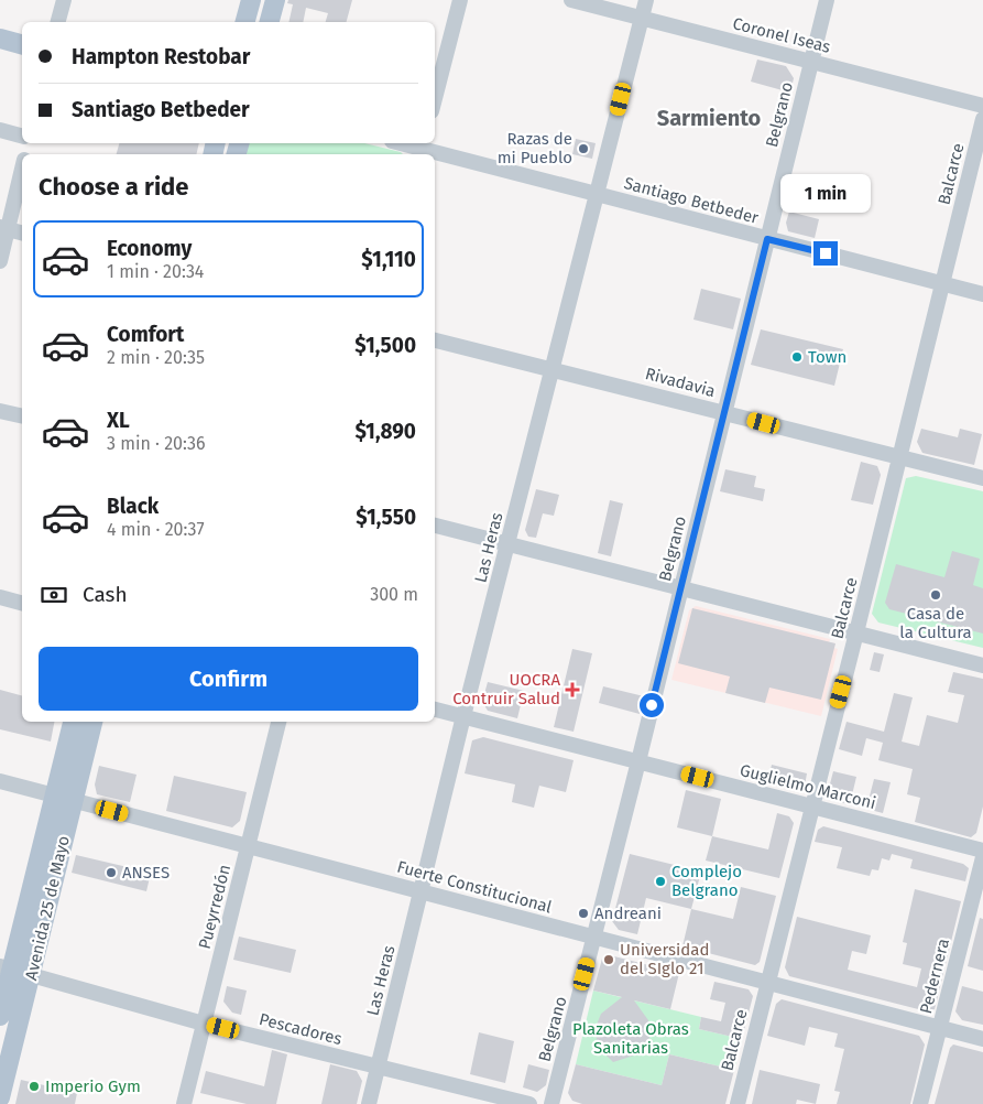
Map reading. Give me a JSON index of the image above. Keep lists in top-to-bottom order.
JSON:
{
  "streets": {
    "main road": ["Avenida 25 de Mayo"],
    "street": [
      "Coronel Iseas",
      "Belgrano",
      "Balcarce",
      "Santiago Betbeder",
      "Rivadavia",
      "Las Heras",
      "Guglielmo Marconi",
      "Fuerte Constitucional",
      "Pueyrredón",
      "Pedernera",
      "Pescadores"
    ]
  },
  "crossings": [
    ["Coronel Iseas", "Belgrano"],
    ["Coronel Iseas", "Las Heras"],
    ["Belgrano", "Santiago Betbeder"],
    ["Belgrano", "Rivadavia"],
    ["Belgrano", "Guglielmo Marconi"],
    ["Belgrano", "Fuerte Constitucional"],
    ["Balcarce", "Santiago Betbeder"],
    ["Balcarce", "Rivadavia"],
    ["Balcarce", "Guglielmo Marconi"],
    ["Balcarce", "Fuerte Constitucional"],
    ["Santiago Betbeder", "Las Heras"],
    ["Rivadavia", "Las Heras"],
    ["Las Heras", "Guglielmo Marconi"],
    ["Las Heras", "Fuerte Constitucional"],
    ["Las Heras", "Pescadores"],
    ["Fuerte Constitucional", "Pueyrredón"],
    ["Fuerte Constitucional", "Avenida 25 de Mayo"],
    ["Fuerte Constitucional", "Pedernera"],
    ["Pueyrredón", "Pescadores"],
    ["Avenida 25 de Mayo", "Pescadores"]
  ],
  "districts": ["Sarmiento"],
  "parks": ["Plazoleta Obras Sanitarias"],
  "places": {
    "other": [
      "Razas de mi Pueblo",
      "Town",
      "Casa de la Cultura",
      "ANSES",
      "Complejo Belgrano",
      "Andreani",
      "Universidad del SIglo 21",
      "Imperio Gym"
    ],
    "health": ["UOCRA Contruir Salud"]
  },
  "page": {
    "banner": ["Hampton Restobar", "Santiago Betbeder"],
    "heading": "Choose a ride",
    "bubble": "1 min",
    "list": [
      {
        "name": "Economy",
        "note": "1 min · 20:34",
        "value": "$1,110"
      },
      {
        "name": "Comfort",
        "note": "2 min · 20:35",
        "value": "$1,500"
      },
      {
        "name": "XL",
        "note": "3 min · 20:36",
        "value": "$1,890"
      },
      {
        "name": "Black",
        "note": "4 min · 20:37",
        "value": "$1,550"
      }
    ],
    "pay": ["Cash", "300 m"],
    "buttons": "Confirm"
  }
}
